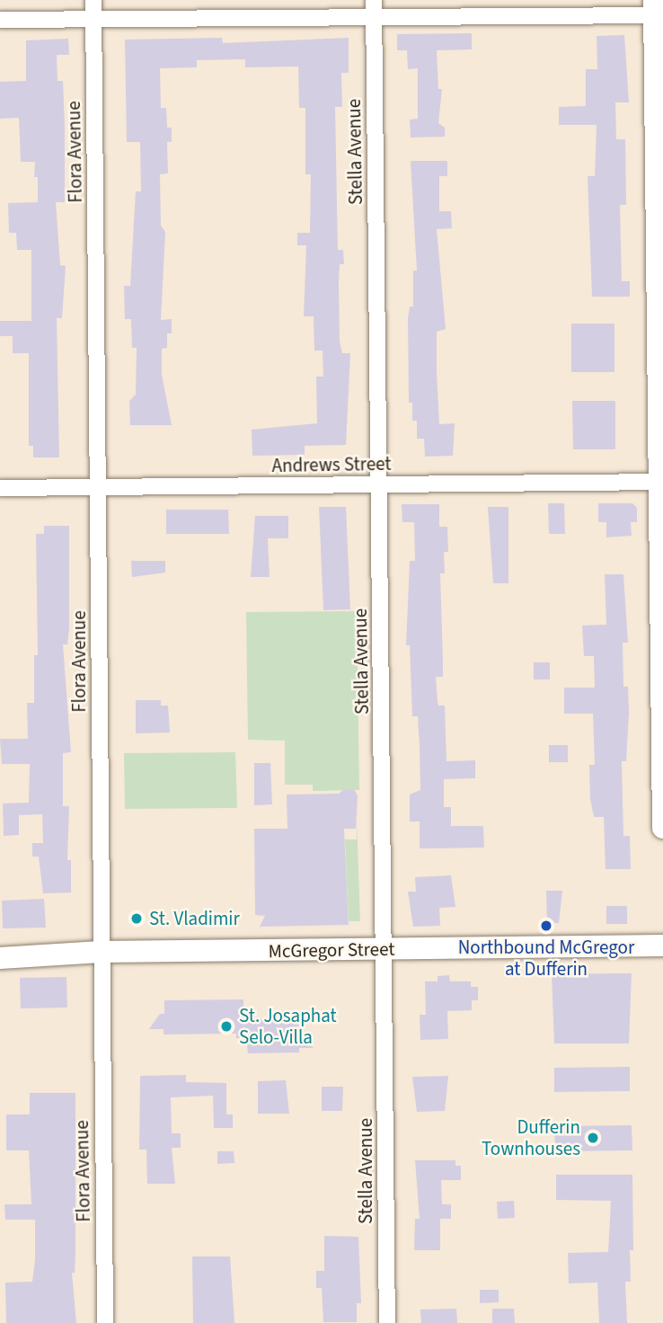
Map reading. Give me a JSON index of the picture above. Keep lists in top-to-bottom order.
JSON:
{
  "streets": {
    "main road": ["McGregor Street"],
    "street": ["Flora Avenue", "Stella Avenue", "Andrews Street"]
  },
  "crossings": [
    ["Flora Avenue", "Andrews Street"],
    ["Flora Avenue", "McGregor Street"],
    ["Stella Avenue", "Andrews Street"],
    ["Stella Avenue", "McGregor Street"]
  ],
  "places": [
    "St. Vladimir",
    "Northbound McGregor at Dufferin",
    "St. Josaphat Selo-Villa",
    "Dufferin Townhouses"
  ]
}
